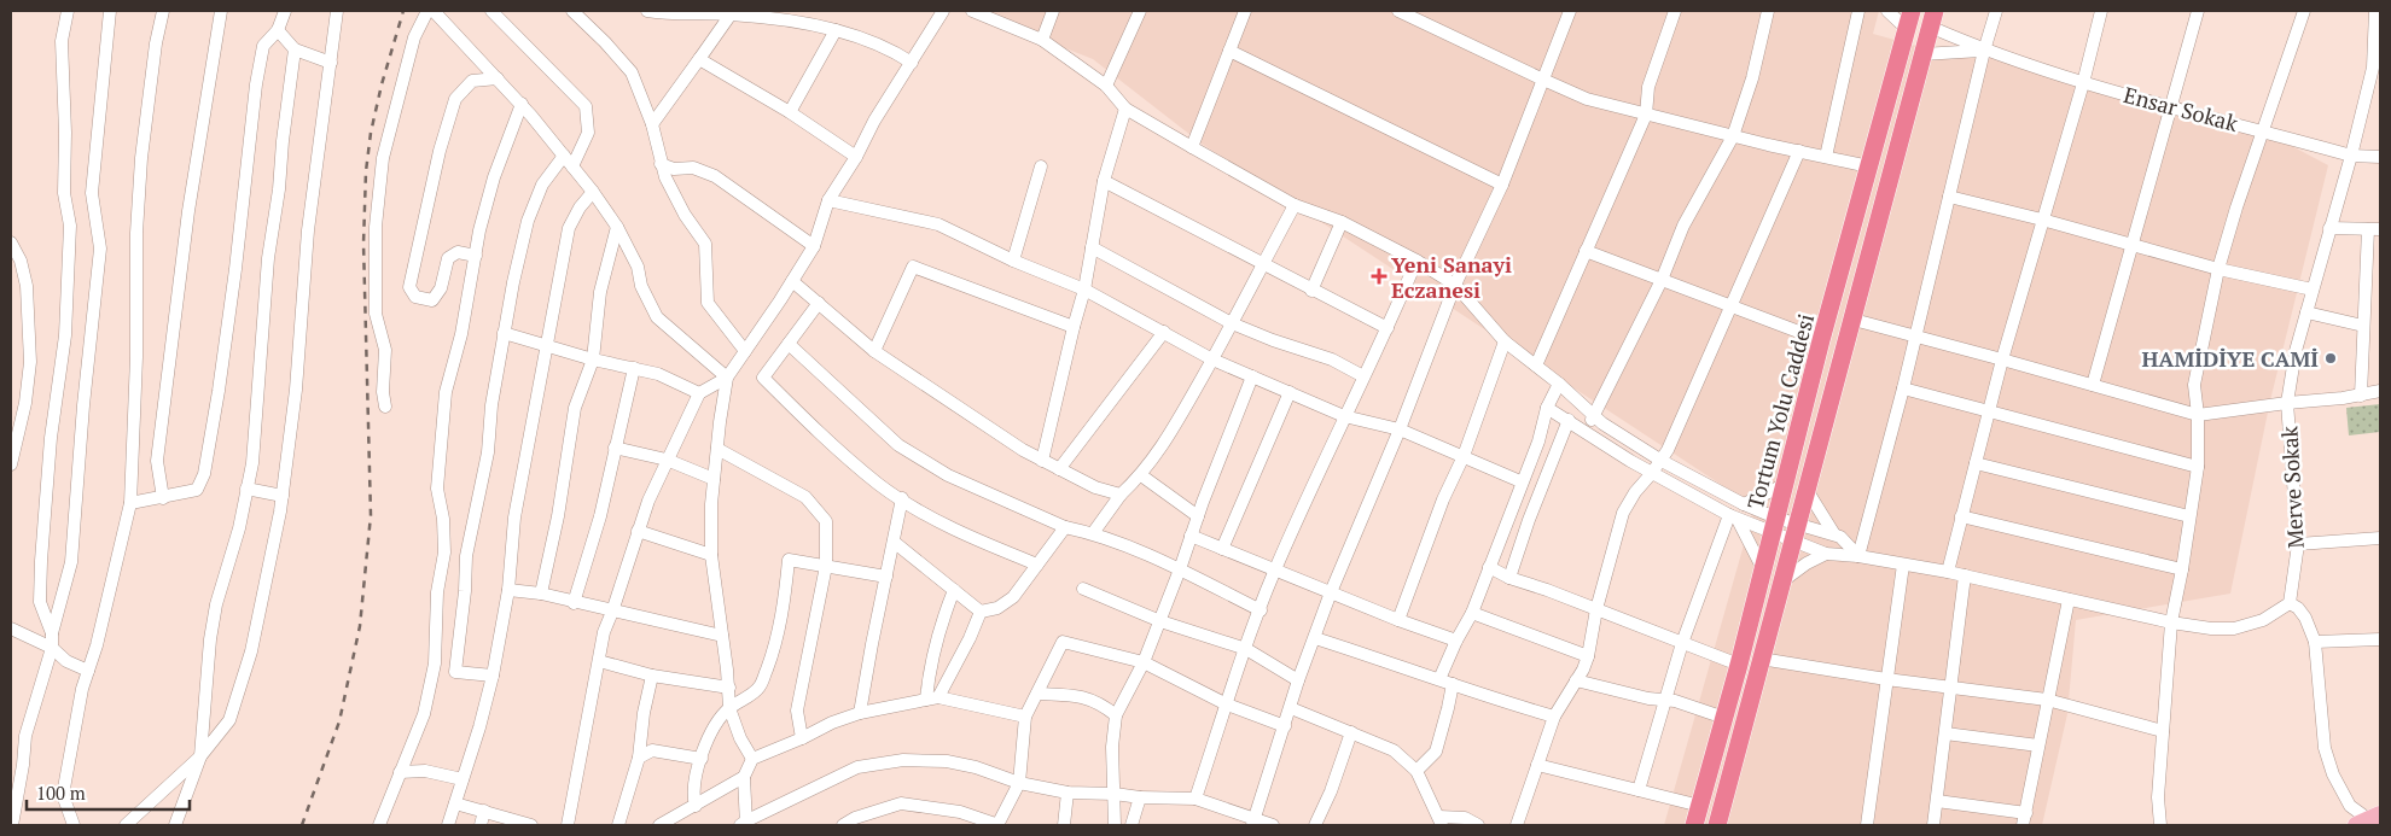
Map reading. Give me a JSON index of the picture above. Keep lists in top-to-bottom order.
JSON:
{
  "streets": {
    "highway": ["Tortum Yolu Caddesi"],
    "street": ["Ensar Sokak", "Merve Sokak"]
  },
  "crossings": [
    ["Ensar Sokak", "Merve Sokak"]
  ],
  "places": {
    "health": ["Yeni Sanayi Eczanesi"],
    "other": ["HAMİDİYE CAMİ"]
  },
  "scale_bar": "100 m"
}
